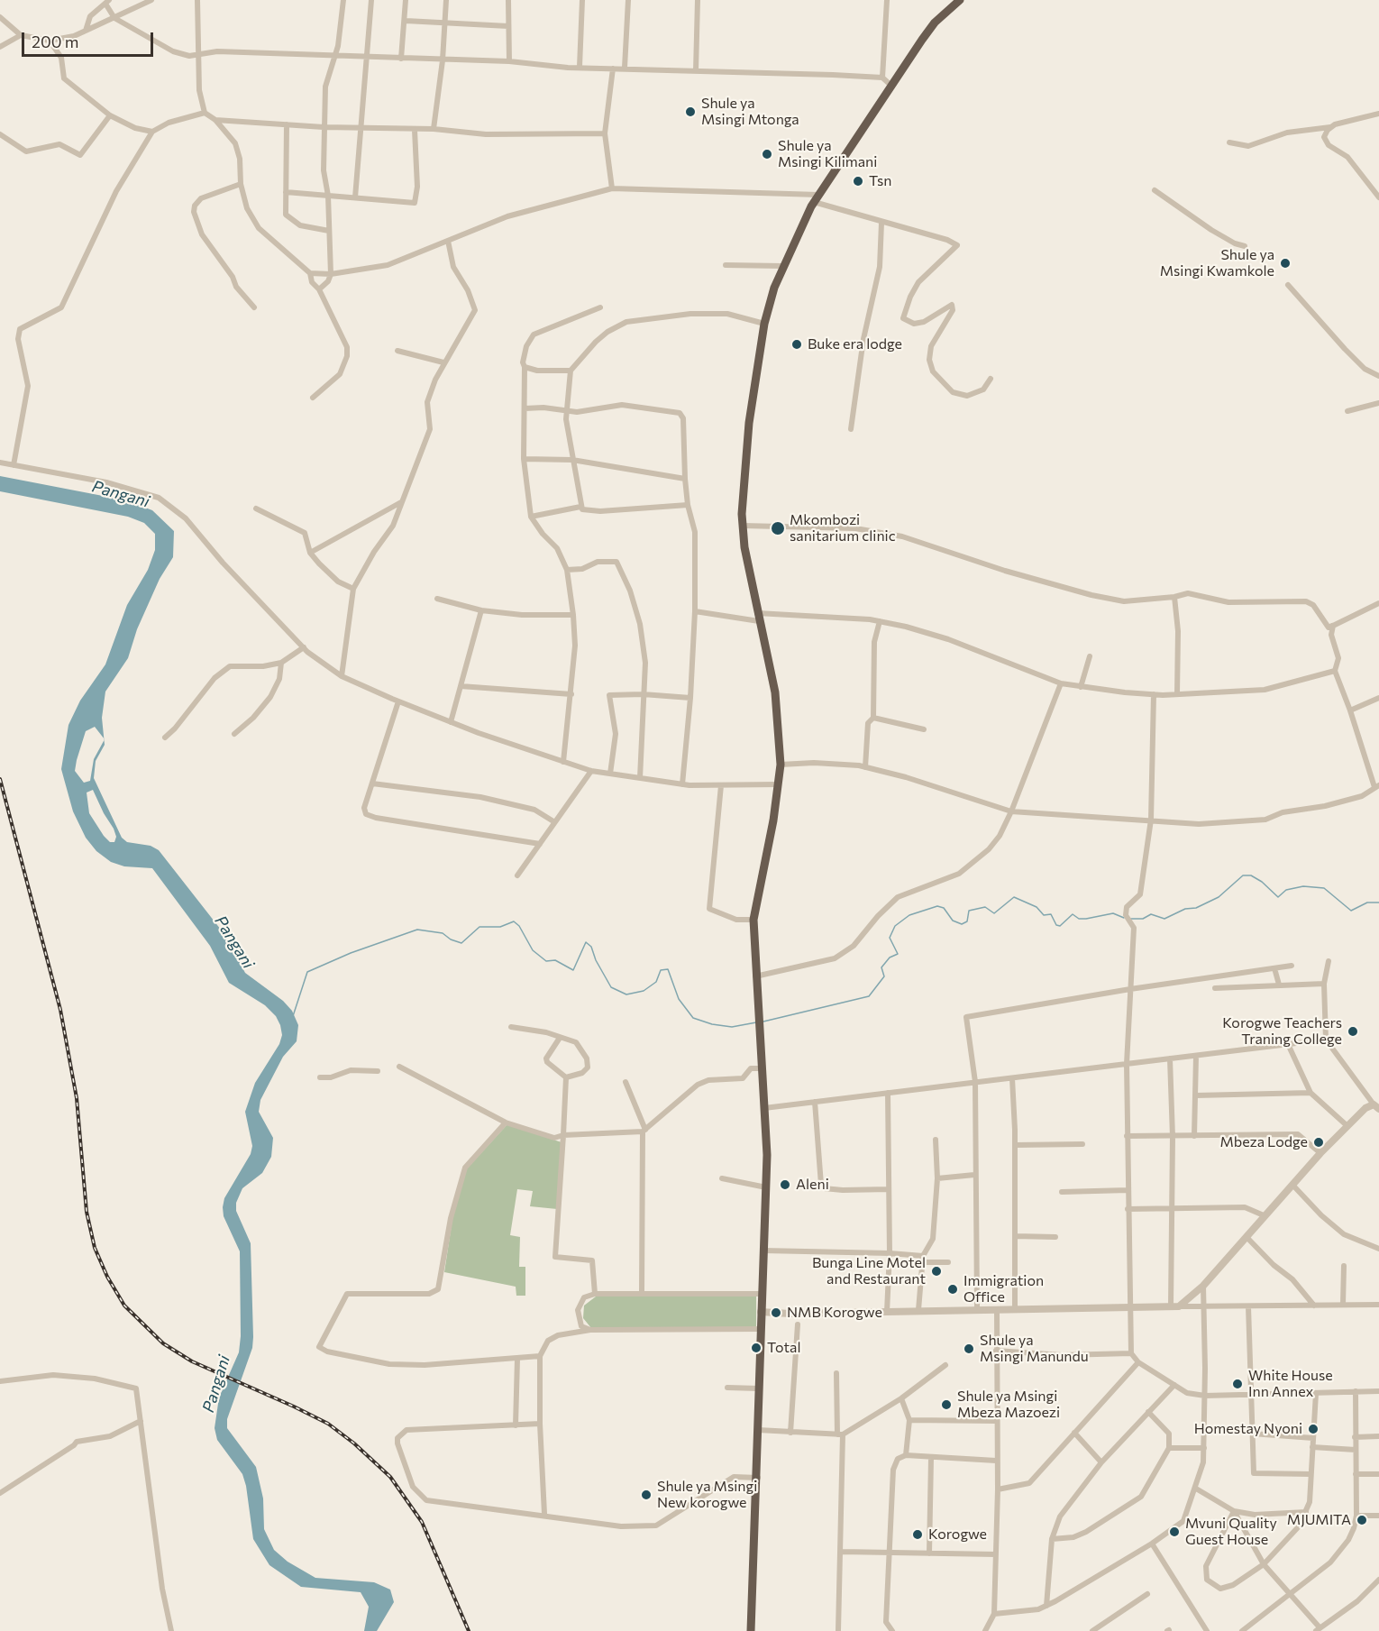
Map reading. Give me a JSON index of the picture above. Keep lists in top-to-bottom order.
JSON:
{
  "water": ["Pangani"],
  "places": [
    "Shule ya Msingi Mtonga",
    "Shule ya Msingi Kilimani",
    "Tsn",
    "Shule ya Msingi Kwamkole",
    "Buke era lodge",
    "Mkombozi sanitarium clinic",
    "Korogwe Teachers Traning College",
    "Mbeza Lodge",
    "Aleni",
    "Bunga Line Motel and Restaurant",
    "Immigration Office",
    "NMB Korogwe",
    "Total",
    "Shule ya Msingi Manundu",
    "White House Inn Annex",
    "Shule ya Msingi Mbeza Mazoezi",
    "Homestay Nyoni",
    "Shule ya Msingi New korogwe",
    "MJUMITA",
    "Mvuni Quality Guest House",
    "Korogwe"
  ],
  "scale_bar": "200 m"
}
